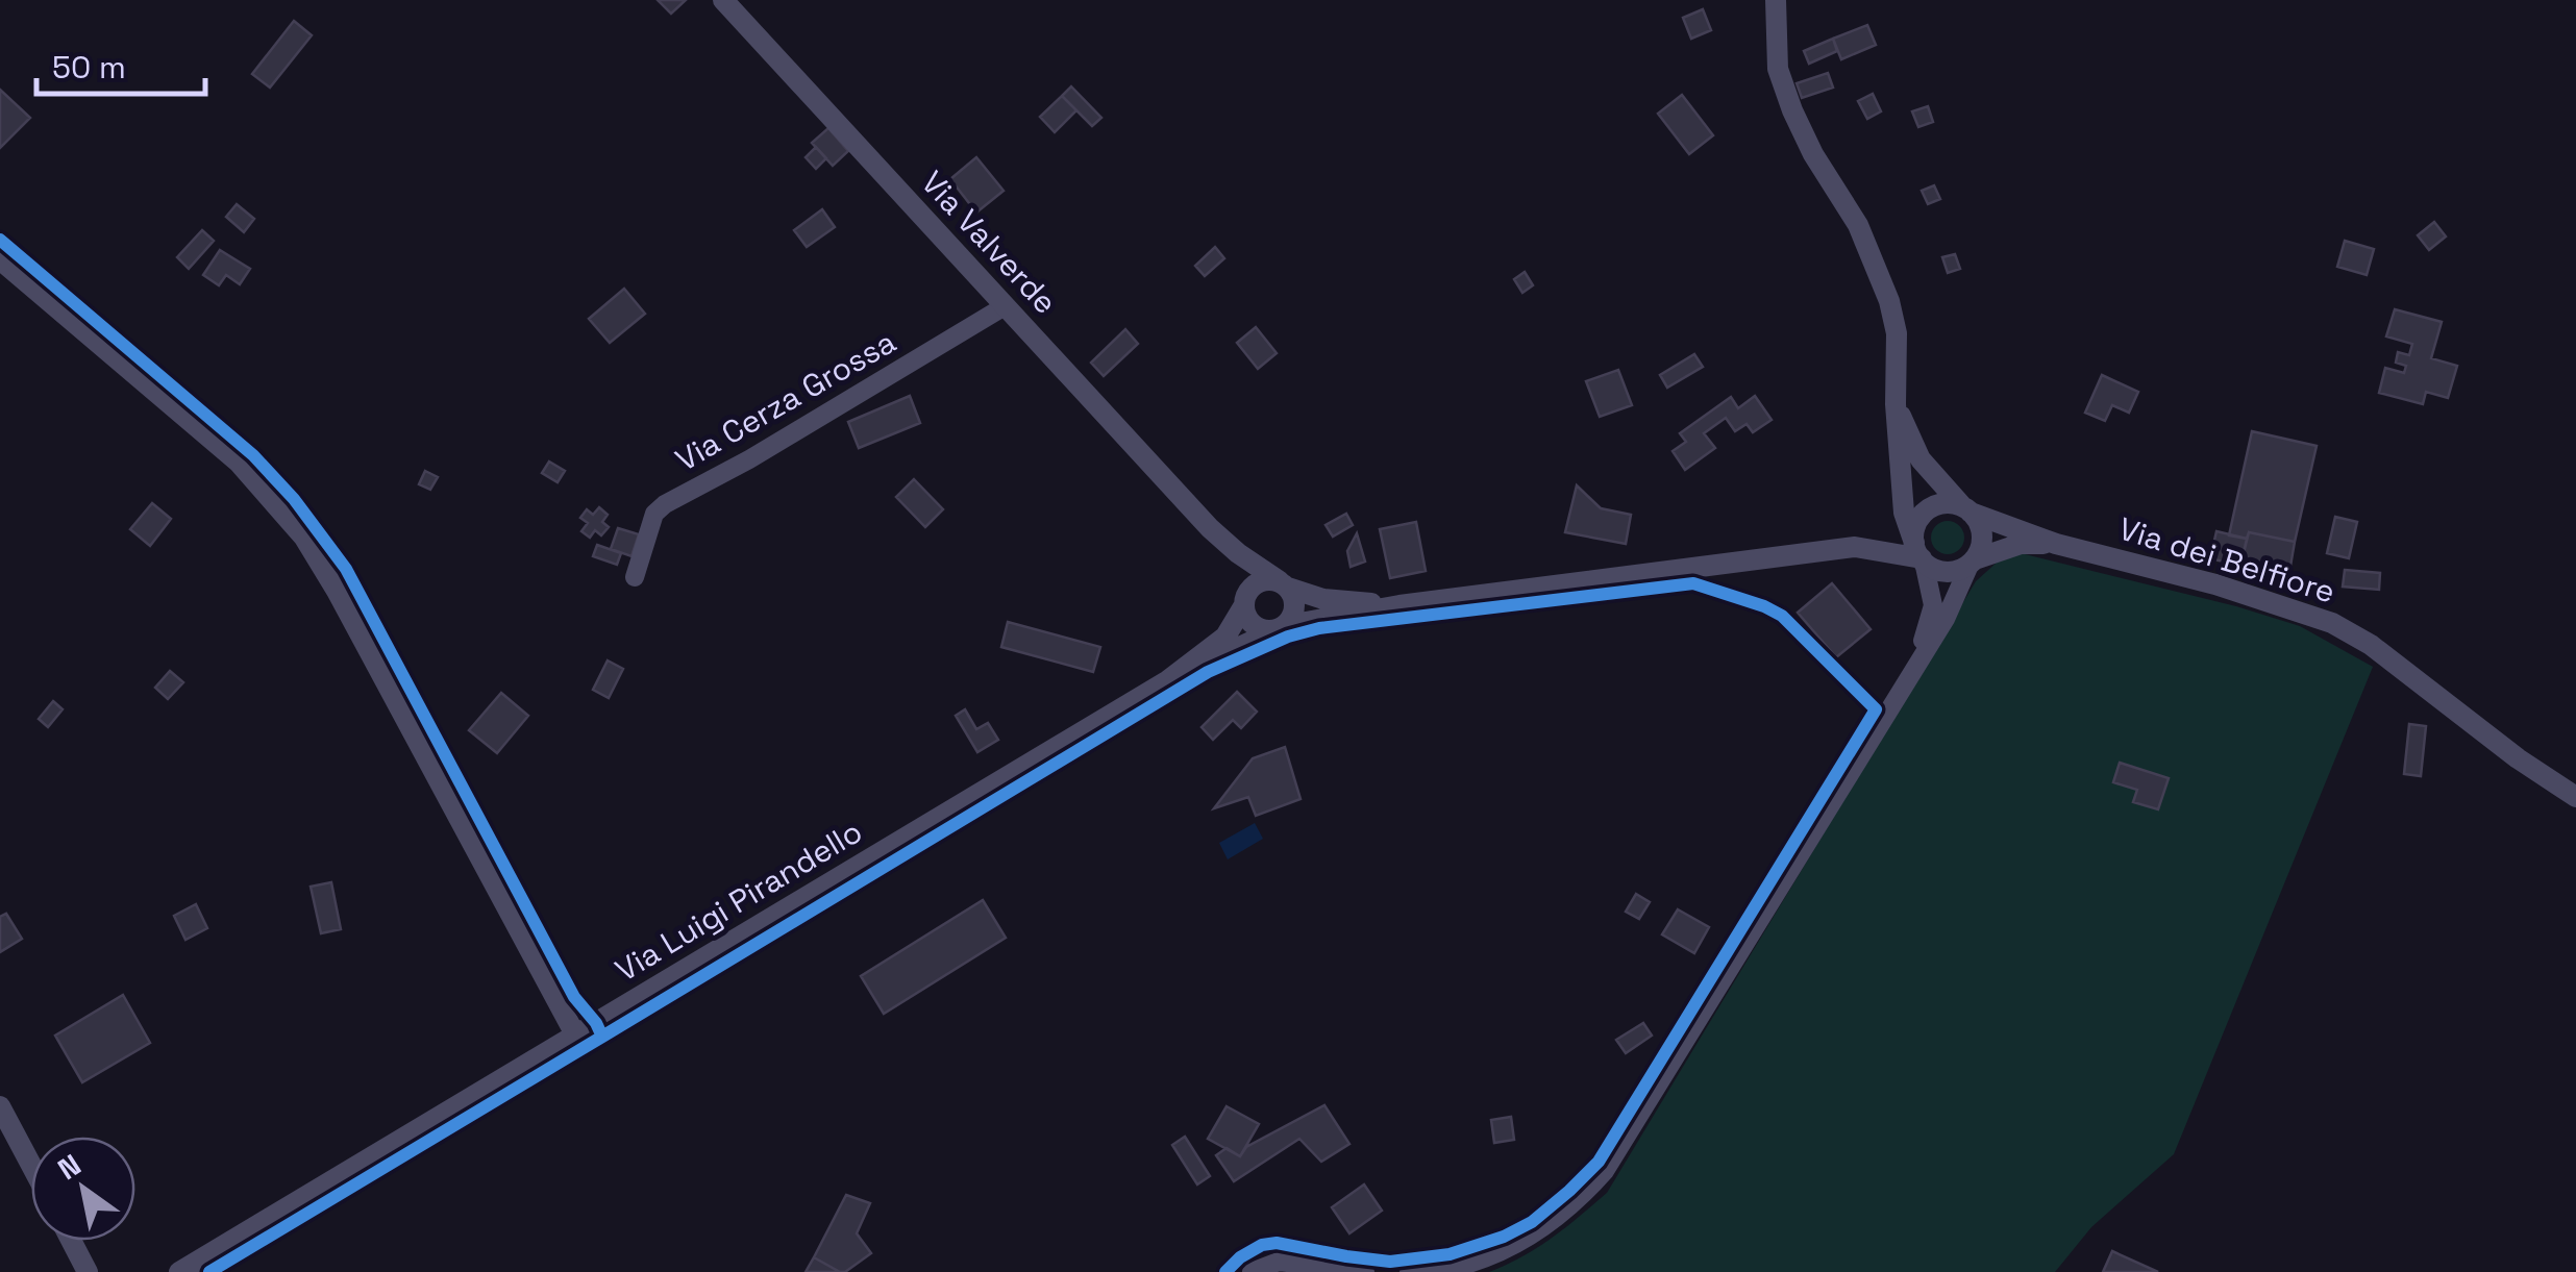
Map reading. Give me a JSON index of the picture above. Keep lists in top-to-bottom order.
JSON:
{
  "streets": {
    "street": [
      "Via Valverde",
      "Via Cerza Grossa",
      "Via dei Belfiore",
      "Via Luigi Pirandello"
    ]
  },
  "crossings": [
    ["Via Valverde", "Via Cerza Grossa"]
  ],
  "scale_bar": "50 m",
  "north": "top left"
}
